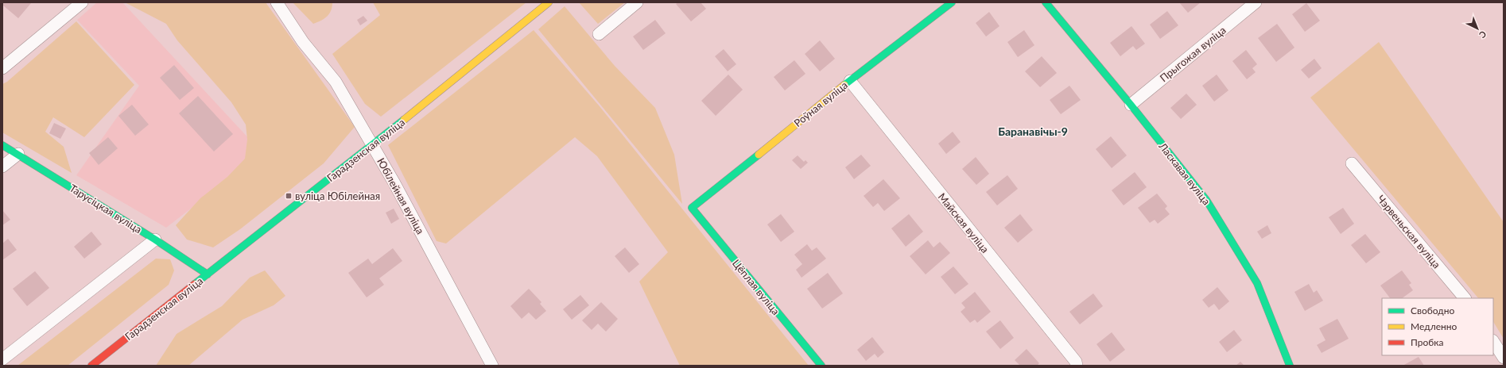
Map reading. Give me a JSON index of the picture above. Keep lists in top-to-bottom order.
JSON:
{
  "streets": {
    "street": [
      "Прыгожая вуліца",
      "Роўная вуліца",
      "Гарадзенская вуліца",
      "Ласкавая вуліца",
      "Юбілейная вуліца",
      "Тарусіцкая вуліца",
      "Майская вуліца",
      "Чэрвеньская вуліца",
      "Цёплая вуліца"
    ]
  },
  "crossings": [
    ["Прыгожая вуліца", "Ласкавая вуліца"],
    ["Роўная вуліца", "Майская вуліца"],
    ["Роўная вуліца", "Цёплая вуліца"],
    ["Гарадзенская вуліца", "Юбілейная вуліца"],
    ["Гарадзенская вуліца", "Тарусіцкая вуліца"]
  ],
  "districts": ["Баранавічы-9"],
  "places": {
    "transit": ["вуліца Юбілейная"]
  },
  "legend": ["Свободно", "Медленно", "Пробка"],
  "north": "bottom right"
}
